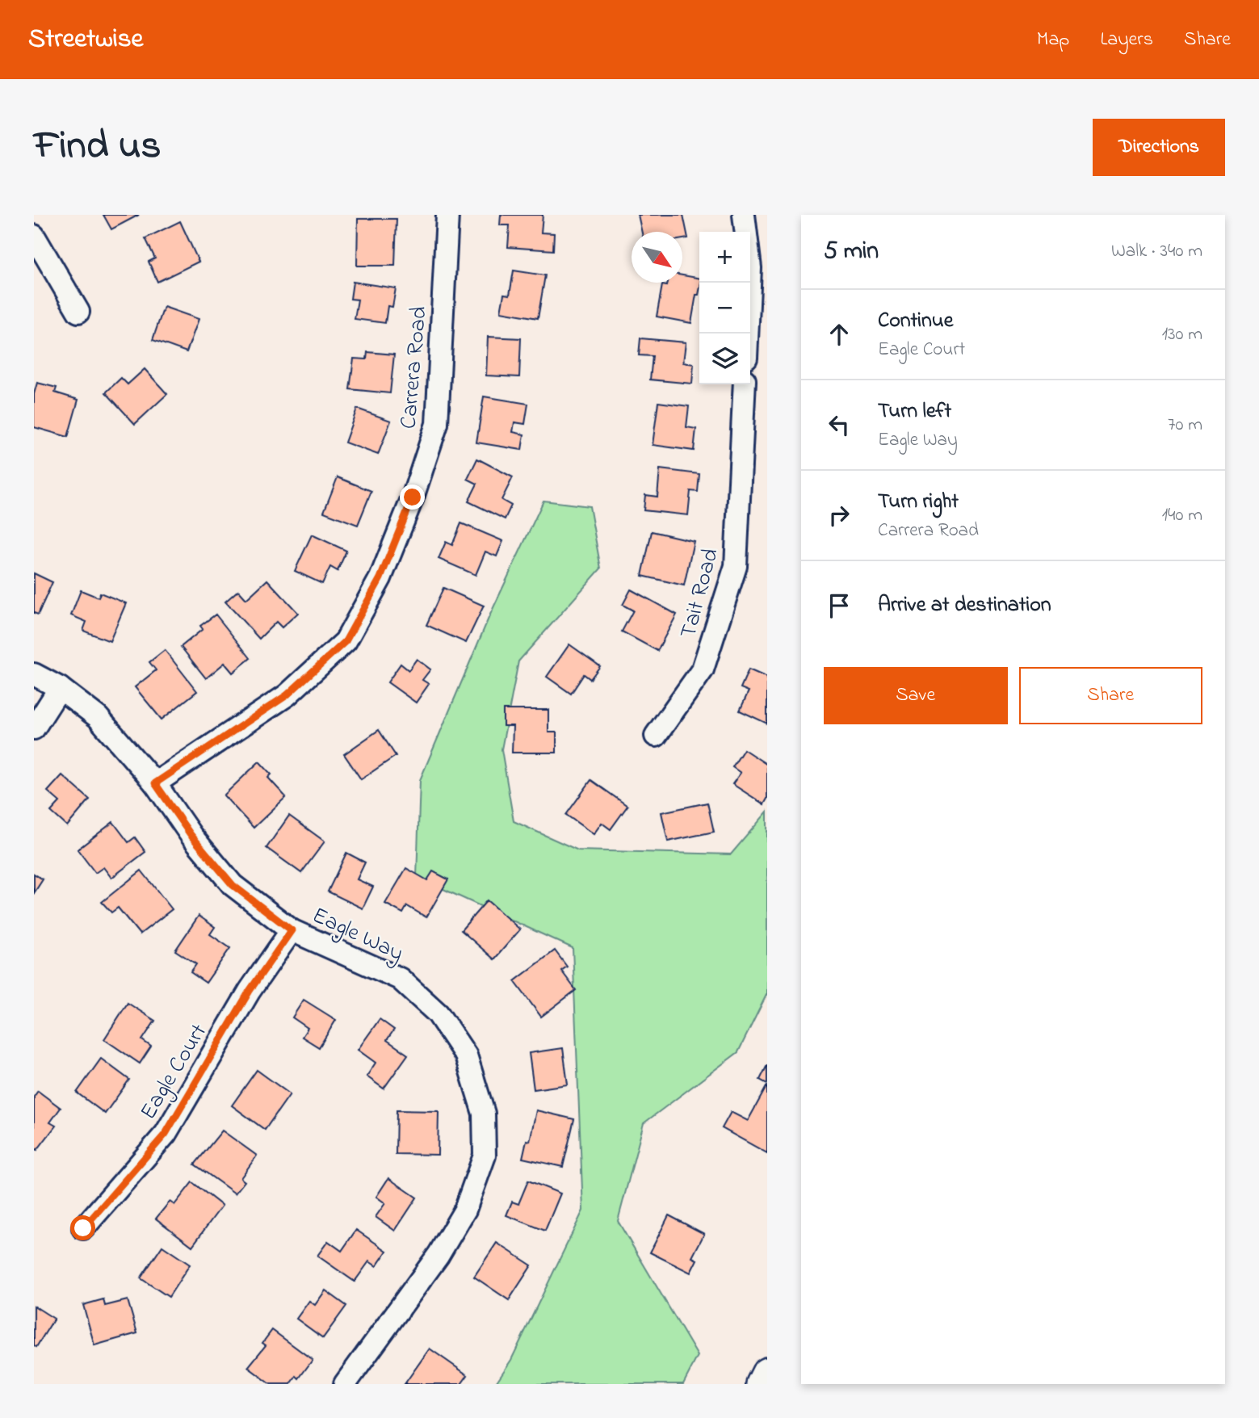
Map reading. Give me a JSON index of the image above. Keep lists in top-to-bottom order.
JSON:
{
  "streets": {
    "street": [
      "Carrera Road",
      "Tait Road",
      "Eagle Way",
      "Eagle Court"
    ]
  },
  "crossings": [
    ["Carrera Road", "Eagle Way"],
    ["Eagle Way", "Eagle Court"]
  ],
  "north": "bottom right",
  "page": {
    "header": "Streetwise",
    "nav": ["Map", "Layers", "Share"],
    "title": "Find us",
    "buttons": [
      "Directions",
      ["Save", "Share"]
    ],
    "heading": ["5 min", "Walk · 340 m"],
    "map_buttons": ["+", "−"],
    "list": [
      ["Continue", "Eagle Court", "130 m"],
      ["Turn left", "Eagle Way", "70 m"],
      ["Turn right", "Carrera Road", "140 m"],
      "Arrive at destination"
    ]
  }
}
